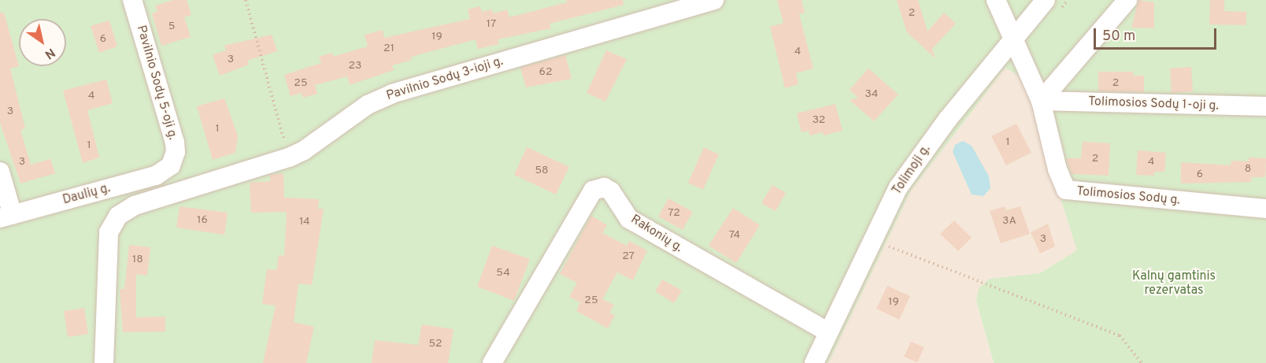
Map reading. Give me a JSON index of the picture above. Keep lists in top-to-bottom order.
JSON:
{
  "streets": {
    "street": [
      "Pavilnio Sodų 3-ioji g.",
      "Pavilnio Sodų 5-oji g.",
      "Tolimosios Sodų 1-oji g.",
      "Tolimoji g.",
      "Daulių g.",
      "Tolimosios Sodų g.",
      "Rakonių g."
    ]
  },
  "crossings": [
    ["Pavilnio Sodų 5-oji g.", "Daulių g."],
    ["Tolimosios Sodų 1-oji g.", "Tolimosios Sodų g."],
    ["Tolimoji g.", "Tolimosios Sodų g."],
    ["Tolimoji g.", "Rakonių g."]
  ],
  "parks": ["Kalnų gamtinis rezervatas"],
  "house_numbers": [
    "2",
    "17",
    "5",
    "19",
    "6",
    "21",
    "4",
    "3",
    "23",
    "62",
    "25",
    "2",
    "34",
    "4",
    "3",
    "32",
    "1",
    "1",
    "1",
    "2",
    "3",
    "4",
    "8",
    "58",
    "6",
    "72",
    "16",
    "3A",
    "14",
    "74",
    "3",
    "27",
    "18",
    "54",
    "25",
    "19",
    "52"
  ],
  "scale_bar": "50 m",
  "north": "bottom right"
}
